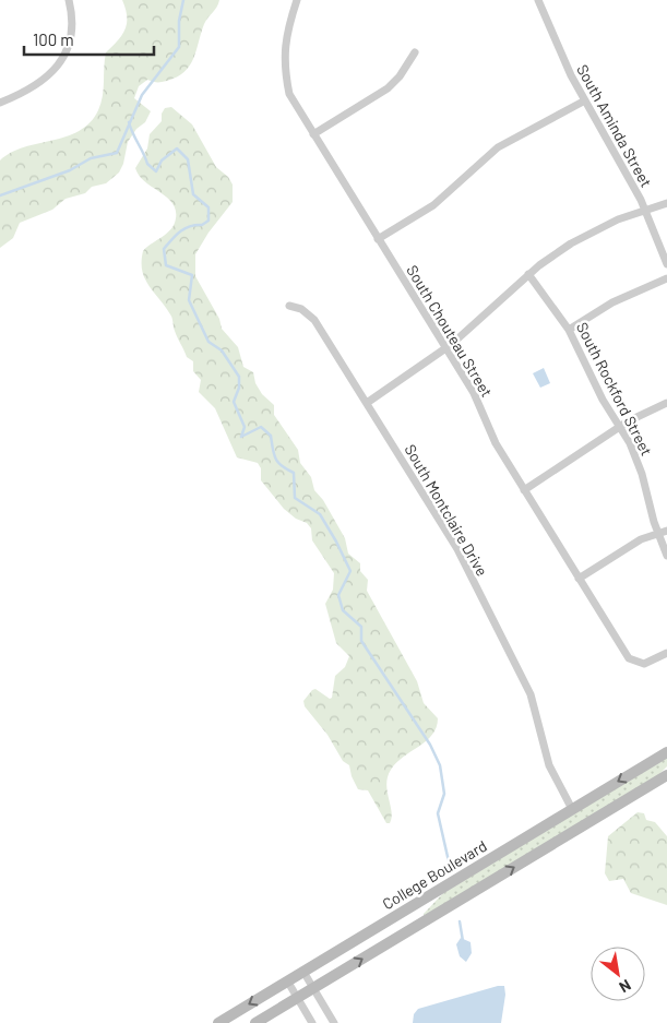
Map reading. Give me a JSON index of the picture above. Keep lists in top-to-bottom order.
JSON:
{
  "streets": {
    "main road": ["College Boulevard"],
    "street": [
      "South Aminda Street",
      "South Chouteau Street",
      "South Rockford Street",
      "South Montclaire Drive"
    ]
  },
  "crossings": [
    ["South Montclaire Drive", "College Boulevard"]
  ],
  "scale_bar": "100 m",
  "north": "bottom right"
}
